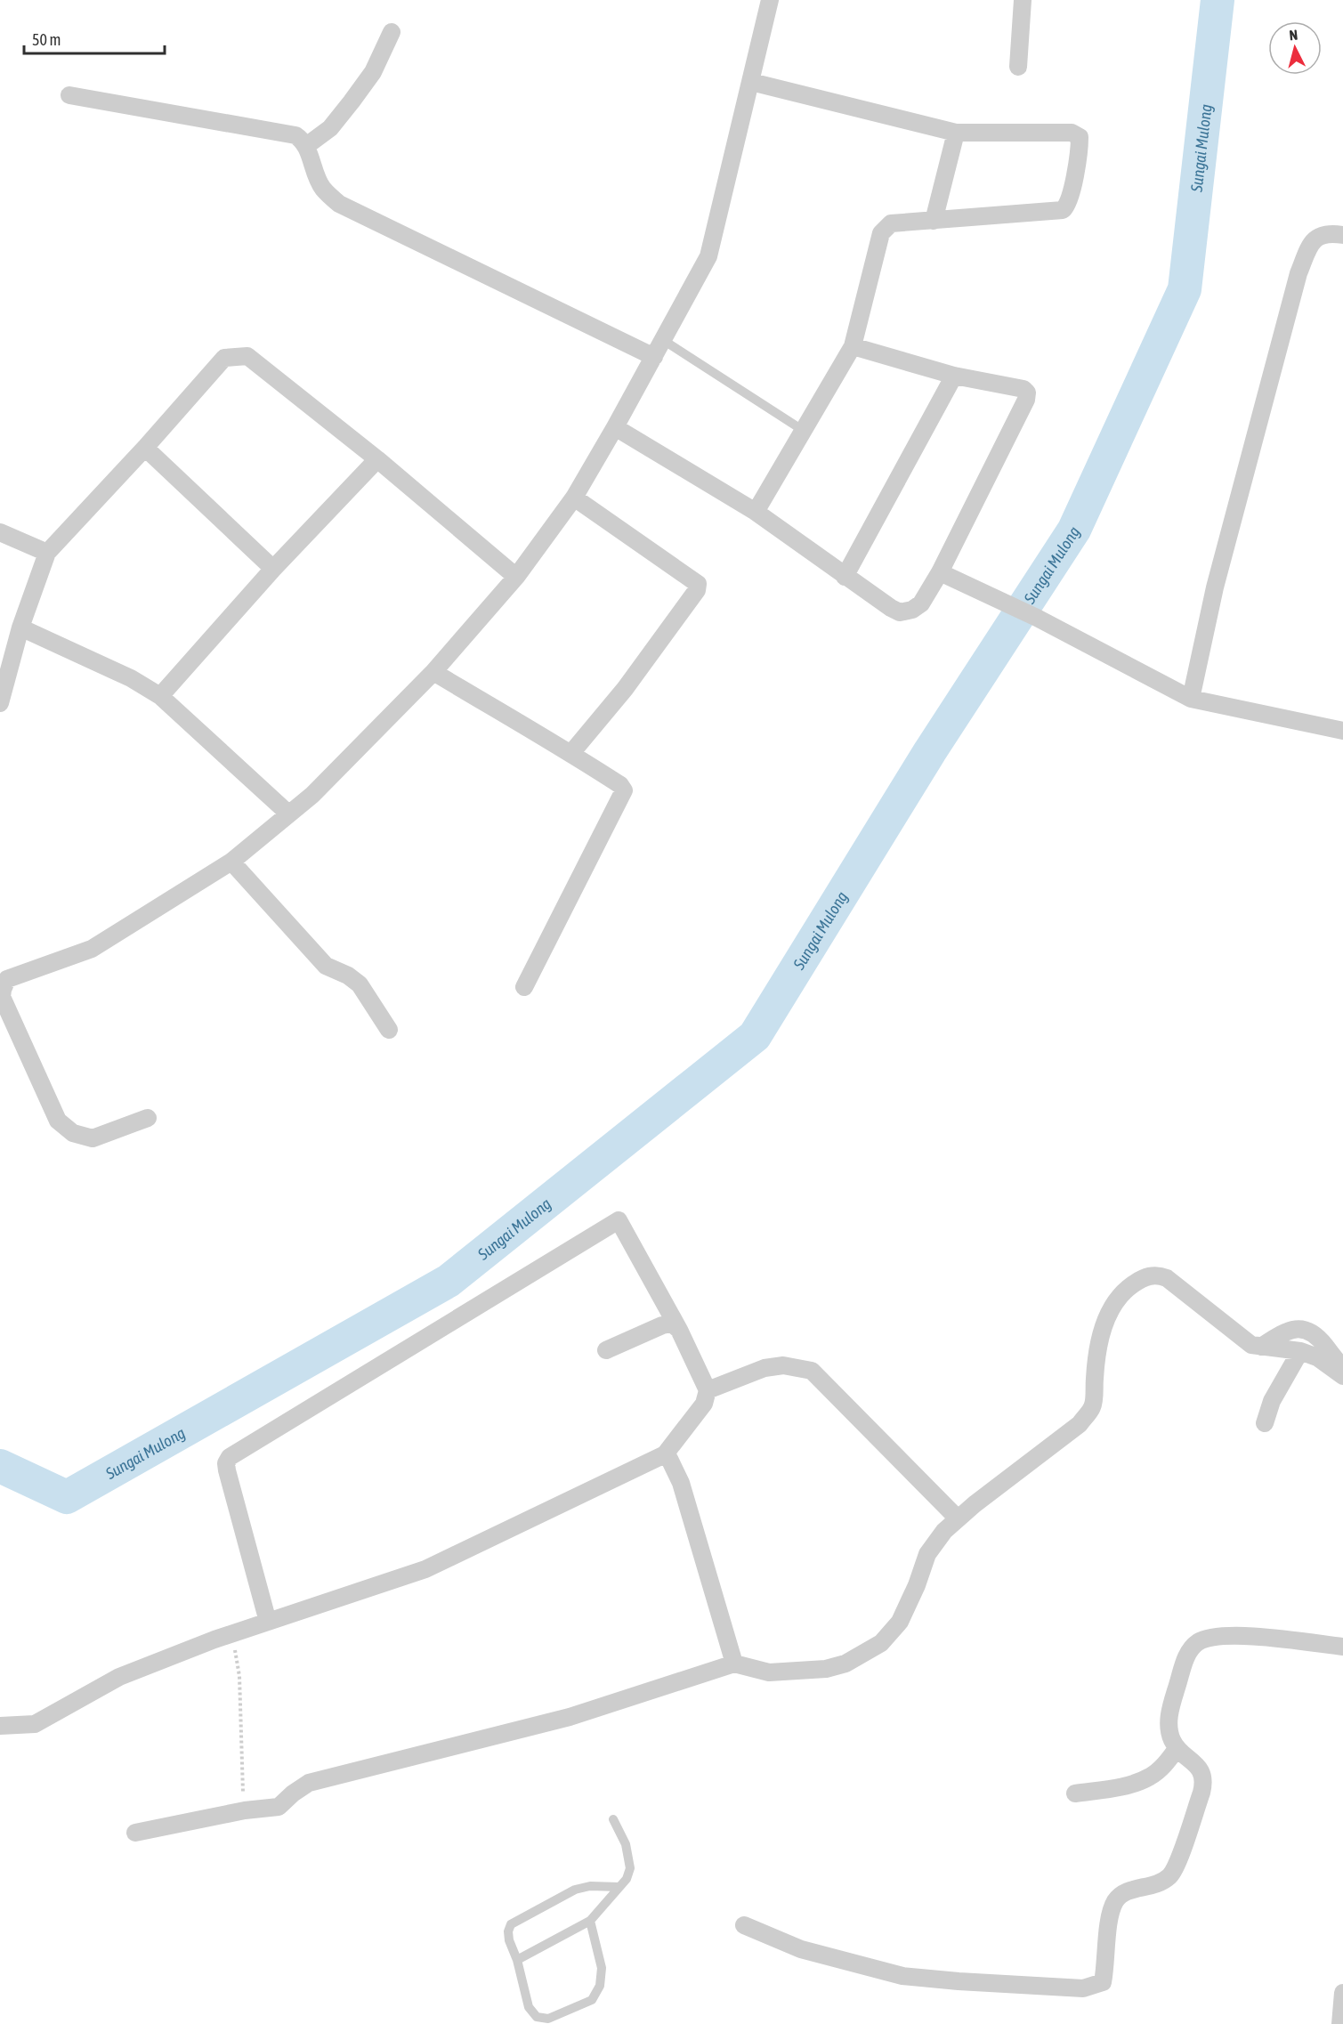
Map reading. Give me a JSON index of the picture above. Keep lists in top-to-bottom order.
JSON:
{
  "water": ["Sungai Mulong"],
  "scale_bar": "50 m",
  "north": "top"
}
